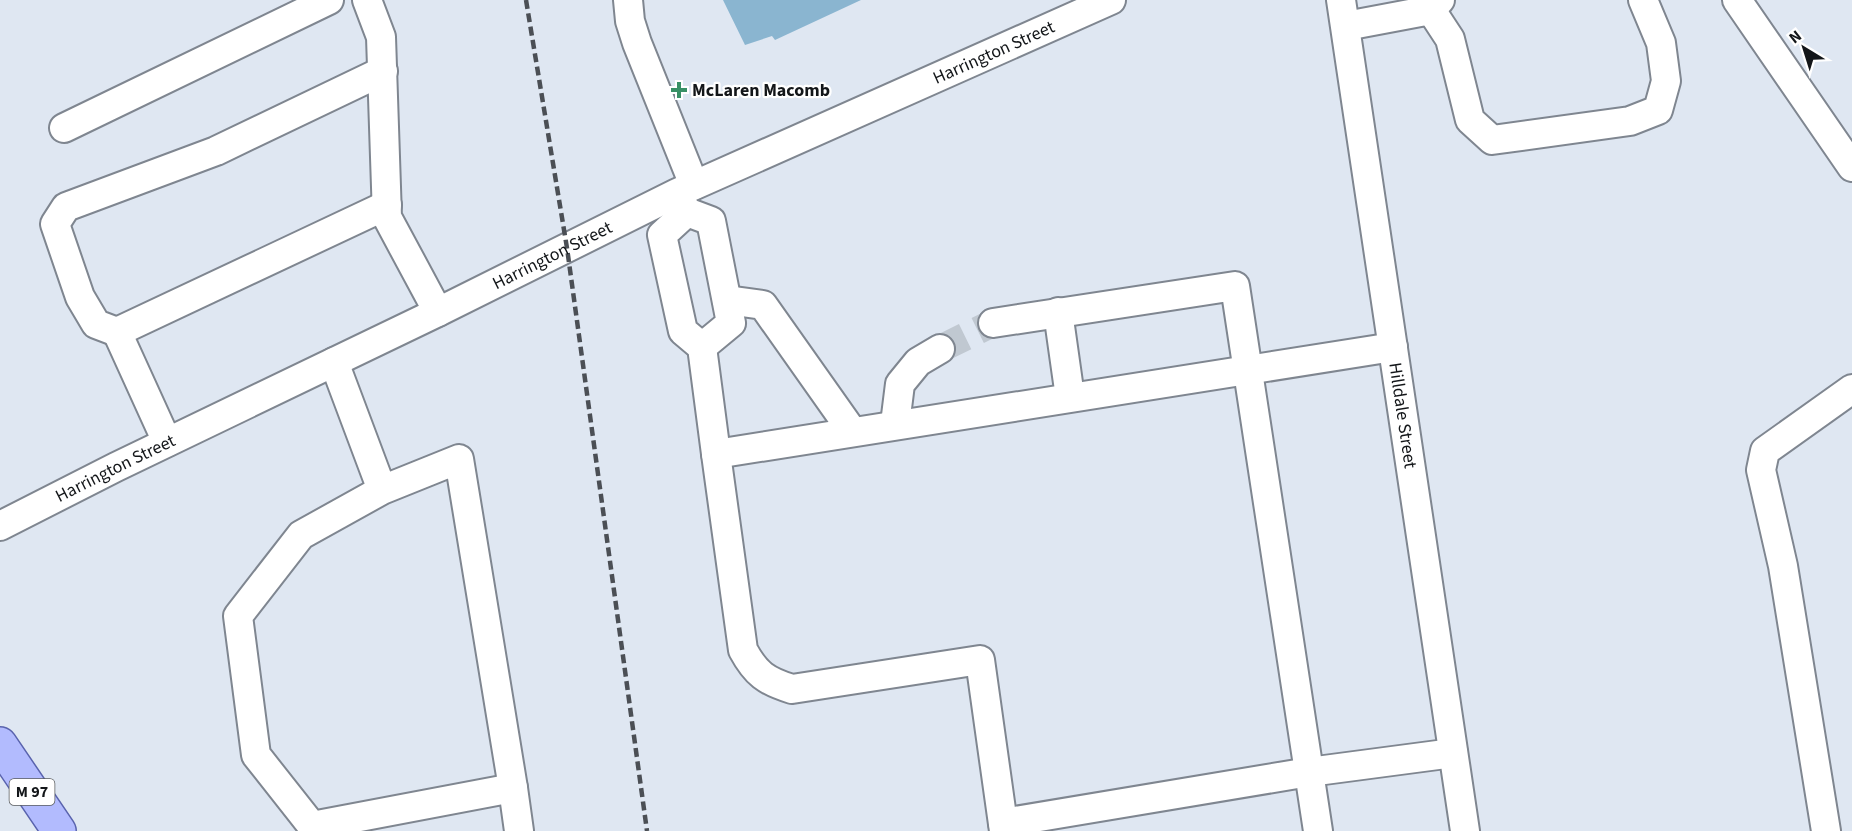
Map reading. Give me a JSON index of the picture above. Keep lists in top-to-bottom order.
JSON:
{
  "streets": {
    "main road": ["M 97"],
    "street": ["Harrington Street", "Hilldale Street"]
  },
  "places": {
    "health": ["McLaren Macomb"]
  },
  "north": "top left"
}
